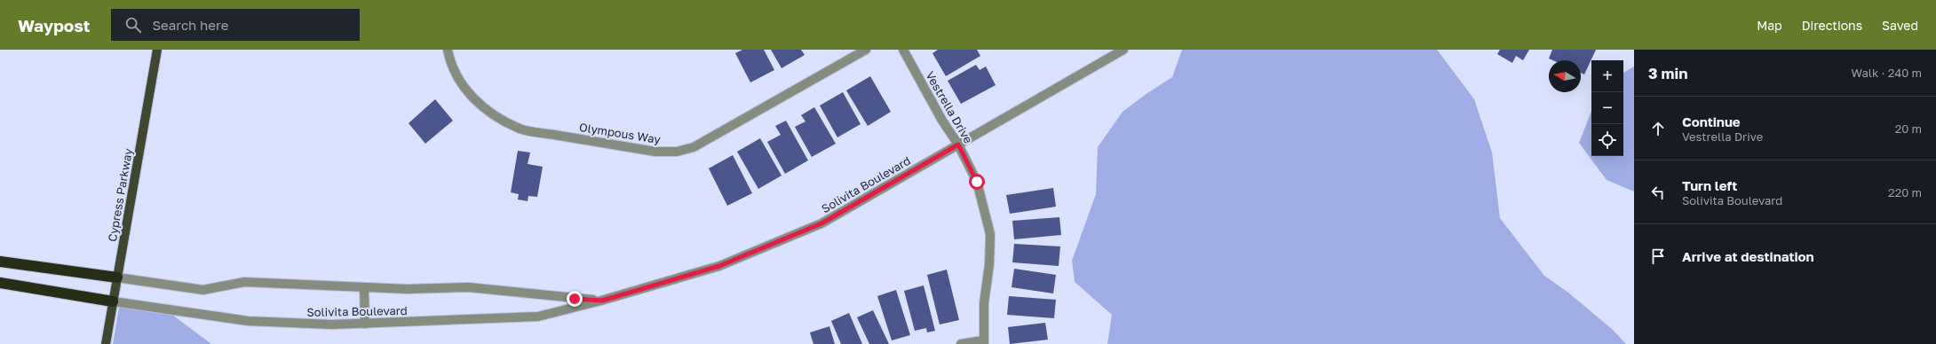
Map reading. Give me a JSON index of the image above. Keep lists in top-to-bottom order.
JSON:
{
  "streets": {
    "main road": ["Cypress Parkway"],
    "street": ["Vestrella Drive", "Olympous Way", "Solivita Boulevard"]
  },
  "crossings": [
    ["Vestrella Drive", "Solivita Boulevard"],
    ["Solivita Boulevard", "Cypress Parkway"]
  ],
  "north": "left",
  "page": {
    "header": "Waypost",
    "search": "Search here",
    "nav": ["Map", "Directions", "Saved"],
    "heading": ["3 min", "Walk · 240 m"],
    "map_buttons": ["+", "−"],
    "list": [
      ["Continue", "Vestrella Drive", "20 m"],
      ["Turn left", "Solivita Boulevard", "220 m"],
      "Arrive at destination"
    ]
  }
}
